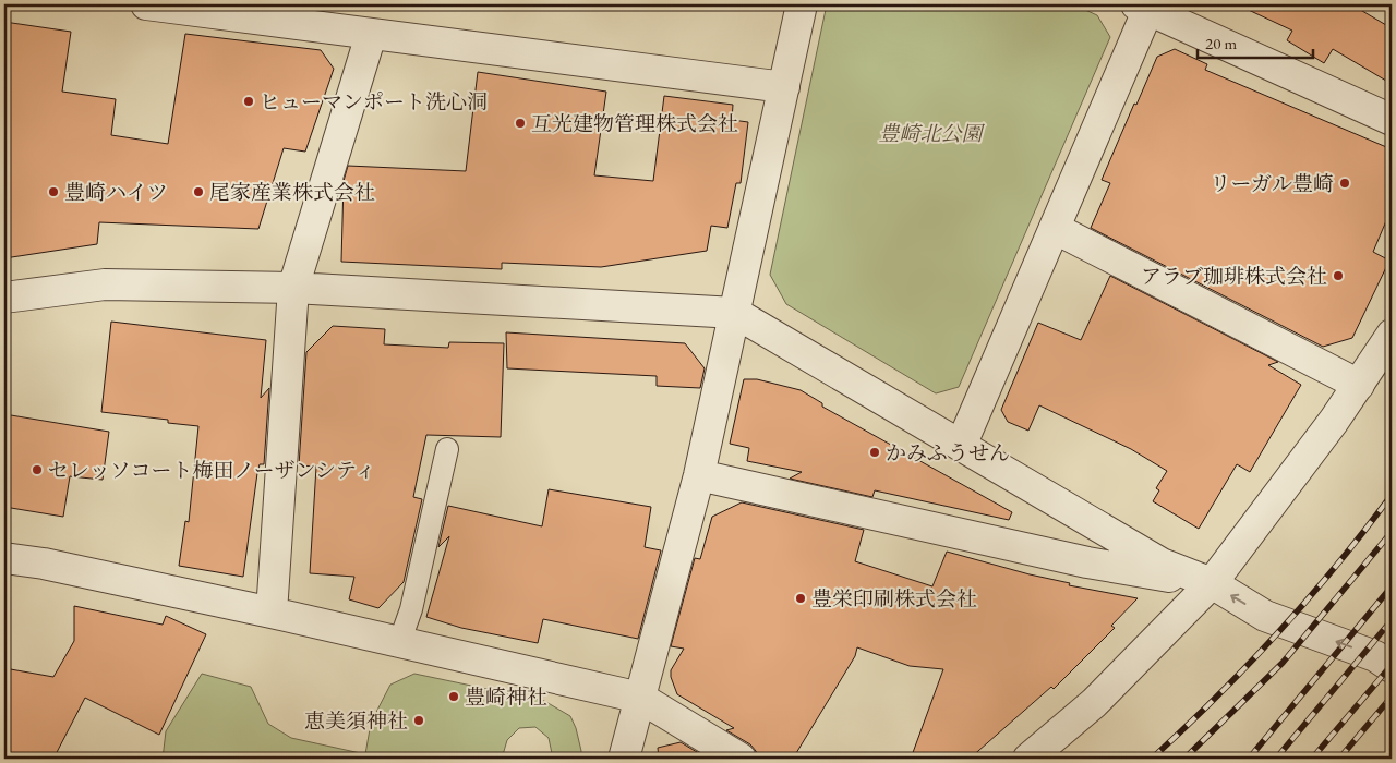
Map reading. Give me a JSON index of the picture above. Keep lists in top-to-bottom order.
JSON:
{
  "parks": ["豊崎北公園"],
  "places": [
    "ヒューマンポート洗心洞",
    "互光建物管理株式会社",
    "リーガル豊崎",
    "豊崎ハイツ",
    "尾家産業株式会社",
    "アラブ珈琲株式会社",
    "かみふうせん",
    "セレッソコート梅田ノーザンシティ",
    "豊栄印刷株式会社",
    "豊崎神社",
    "恵美須神社"
  ],
  "scale_bar": "20 m"
}
